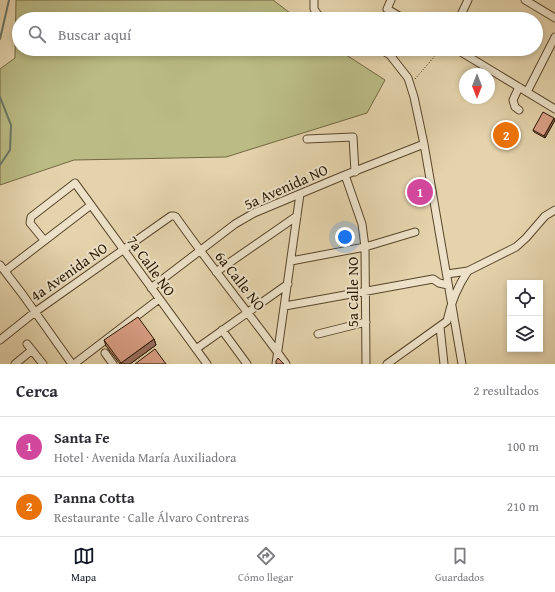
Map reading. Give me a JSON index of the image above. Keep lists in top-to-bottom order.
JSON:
{
  "streets": {
    "street": [
      "5a Avenida NO",
      "7a Calle NO",
      "4a Avenida NO",
      "6a Calle NO",
      "5a Calle NO"
    ]
  },
  "crossings": [
    ["5a Avenida NO", "7a Calle NO"],
    ["5a Avenida NO", "6a Calle NO"],
    ["5a Avenida NO", "5a Calle NO"],
    ["7a Calle NO", "4a Avenida NO"],
    ["4a Avenida NO", "6a Calle NO"]
  ],
  "north": "bottom",
  "page": {
    "search": "Buscar aquí",
    "pins": ["2", "1"],
    "heading": ["Cerca", "2 resultados"],
    "list": [
      {
        "mark": "1",
        "name": "Santa Fe",
        "note": "Hotel · Avenida María Auxiliadora",
        "value": "100 m"
      },
      {
        "mark": "2",
        "name": "Panna Cotta",
        "note": "Restaurante · Calle Álvaro Contreras",
        "value": "210 m"
      }
    ],
    "nav": ["Mapa", "Cómo llegar", "Guardados"]
  }
}
